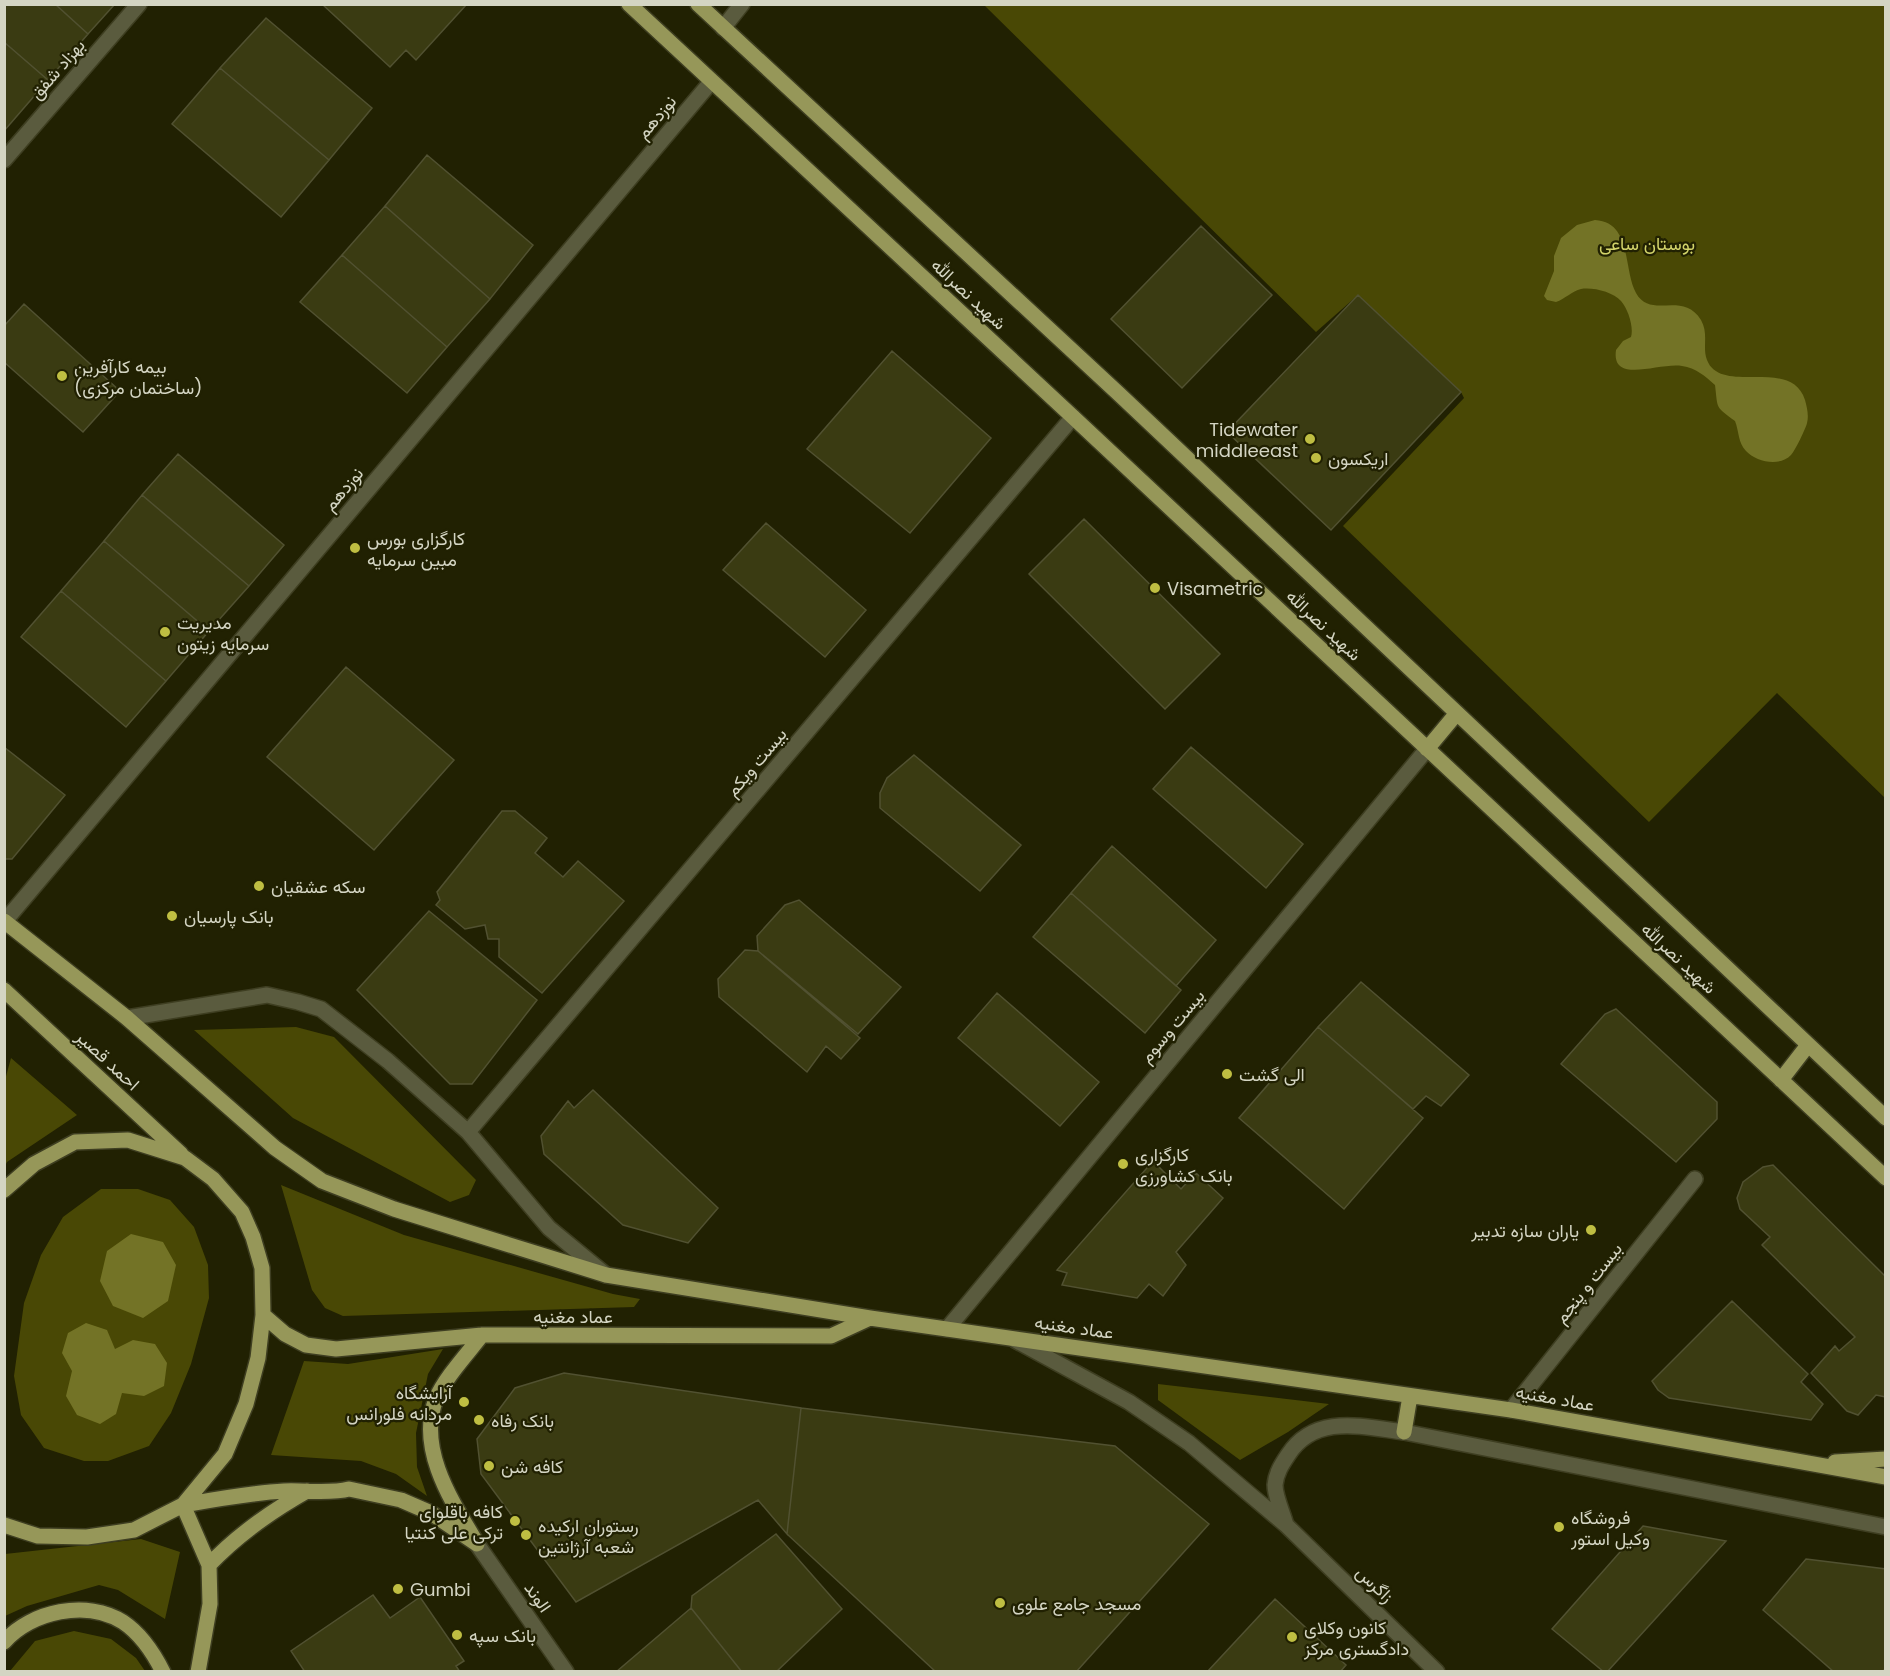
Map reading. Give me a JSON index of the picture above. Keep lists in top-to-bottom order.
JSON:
{
  "streets": {
    "main road": ["شهید نصرالله", "احمد قصیر", "عماد مغنیه"],
    "street": [
      "بهزاد شفق",
      "نوزدهم",
      "بیست ویکم",
      "بیست وسوم",
      "بیست و پنجم",
      "زاگرس",
      "الوند"
    ]
  },
  "crossings": [
    ["نوزدهم", "شهید نصرالله"],
    ["شهید نصرالله", "بیست ویکم"],
    ["شهید نصرالله", "بیست وسوم"],
    ["بیست وسوم", "عماد مغنیه"],
    ["بیست و پنجم", "عماد مغنیه"],
    ["عماد مغنیه", "زاگرس"]
  ],
  "parks": ["بوستان ساعی"],
  "places": [
    "بیمه کارآفرین (ساختمان مرکزی)",
    "Tidewater middleeast",
    "اریکسون",
    "کارگزاری بورس مبین سرمایه",
    "Visametric",
    "مدیریت سرمایه زیتون",
    "سکه عشقیان",
    "بانک پارسیان",
    "الی گشت",
    "کارگزاری بانک کشاورزی",
    "یاران سازه تدبیر",
    "آرایشگاه مردانه فلورانس",
    "بانک رفاه",
    "کافه شن",
    "کافه باقلوای ترکی علی کنتیا",
    "فروشگاه وکیل استور",
    "رستوران ارکیده شعبه آرژانتین",
    "Gumbi",
    "مسجد جامع علوی",
    "بانک سپه",
    "کانون وکلای دادگستری مرکز"
  ]
}
